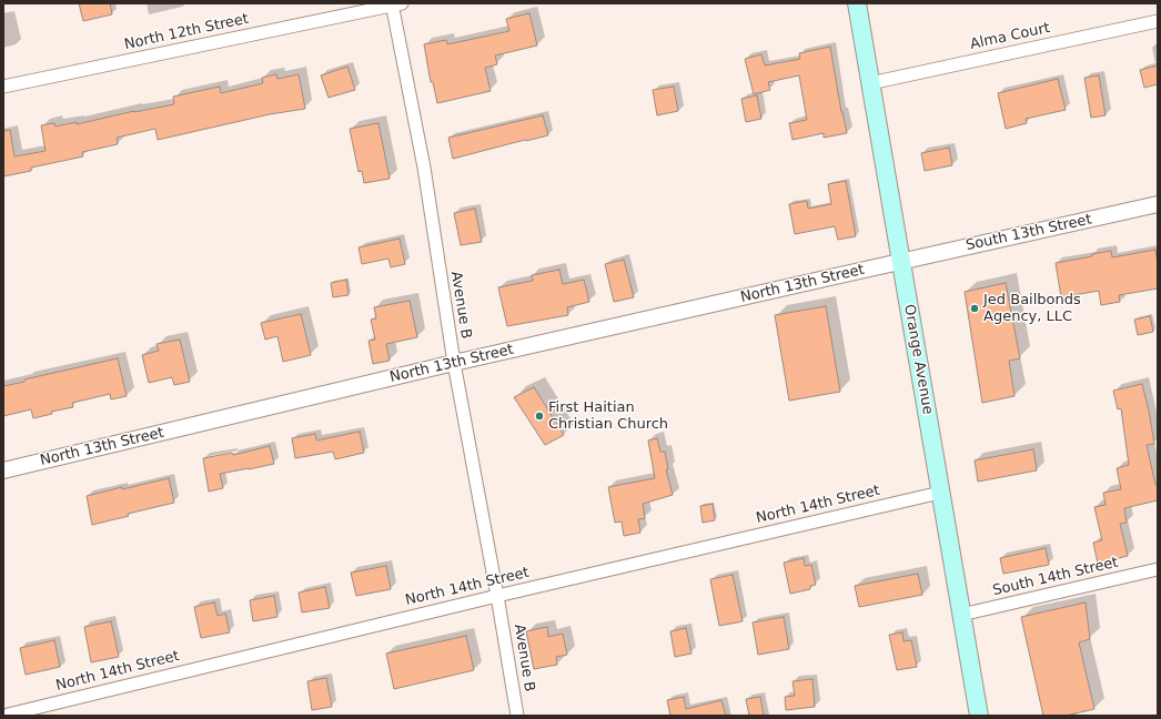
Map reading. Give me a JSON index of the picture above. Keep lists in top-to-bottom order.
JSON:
{
  "streets": {
    "main road": ["Orange Avenue"],
    "street": [
      "North 12th Street",
      "Alma Court",
      "South 13th Street",
      "North 13th Street",
      "Avenue B",
      "North 14th Street",
      "South 14th Street"
    ]
  },
  "crossings": [
    ["North 12th Street", "Avenue B"],
    ["Alma Court", "Orange Avenue"],
    ["South 13th Street", "North 13th Street"],
    ["South 13th Street", "Orange Avenue"],
    ["North 13th Street", "Avenue B"],
    ["North 13th Street", "Orange Avenue"],
    ["Avenue B", "North 14th Street"],
    ["Orange Avenue", "North 14th Street"],
    ["Orange Avenue", "South 14th Street"]
  ],
  "places": ["Jed Bailbonds Agency, LLC", "First Haitian Christian Church"]
}
